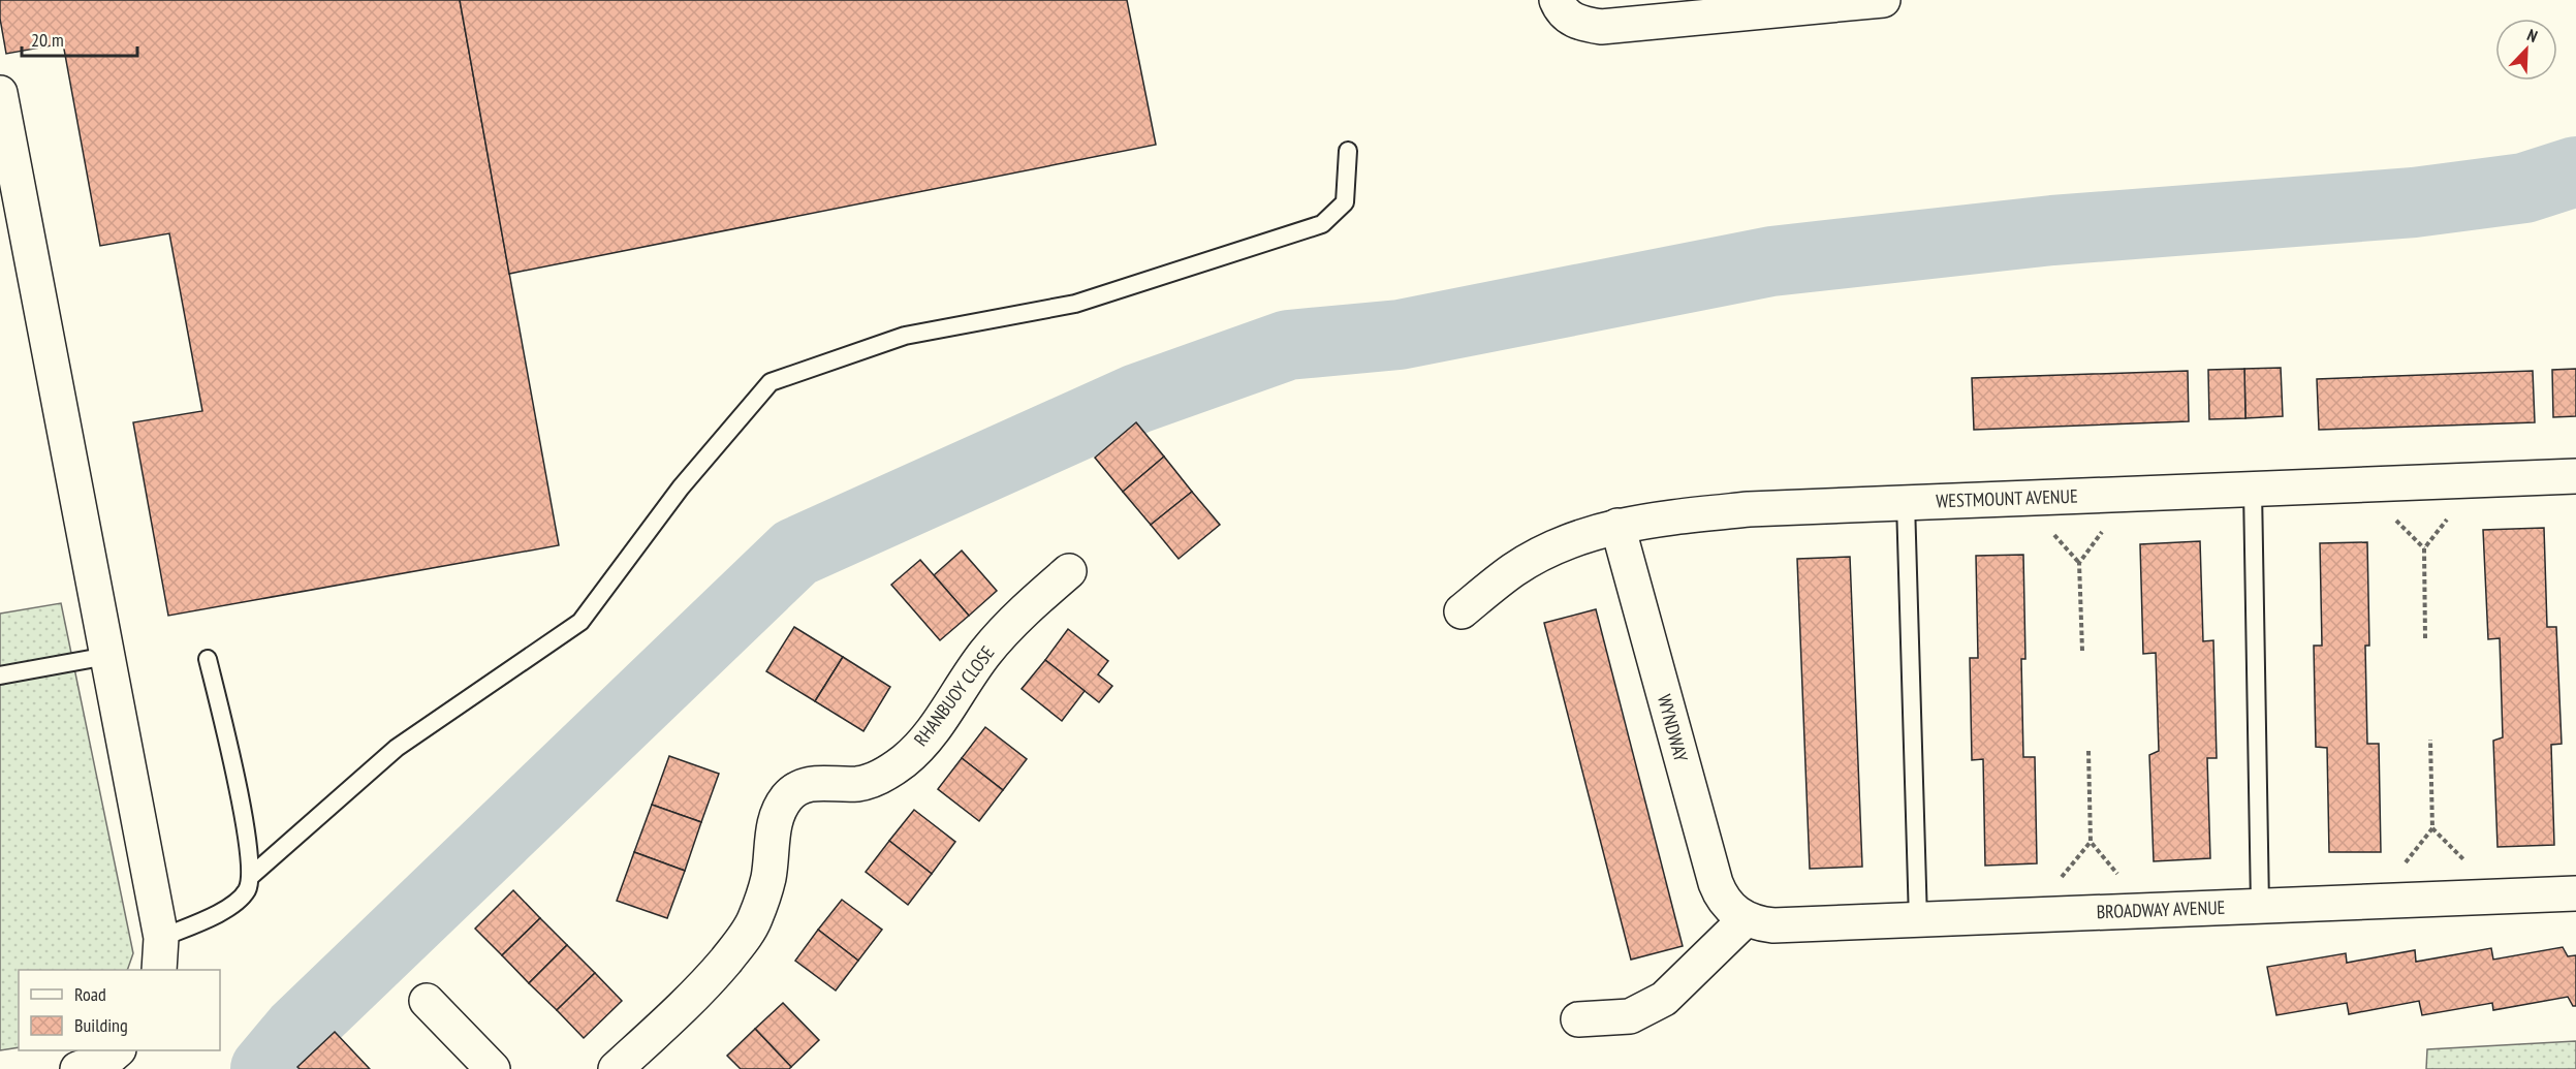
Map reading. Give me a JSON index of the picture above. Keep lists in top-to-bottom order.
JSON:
{
  "streets": {
    "street": [
      "WESTMOUNT AVENUE",
      "RHANBUOY CLOSE",
      "WYNDWAY",
      "BROADWAY AVENUE"
    ]
  },
  "crossings": [
    ["WESTMOUNT AVENUE", "WYNDWAY"],
    ["WYNDWAY", "BROADWAY AVENUE"]
  ],
  "legend": ["Road", "Building"],
  "scale_bar": "20 m",
  "north": "top right"
}
